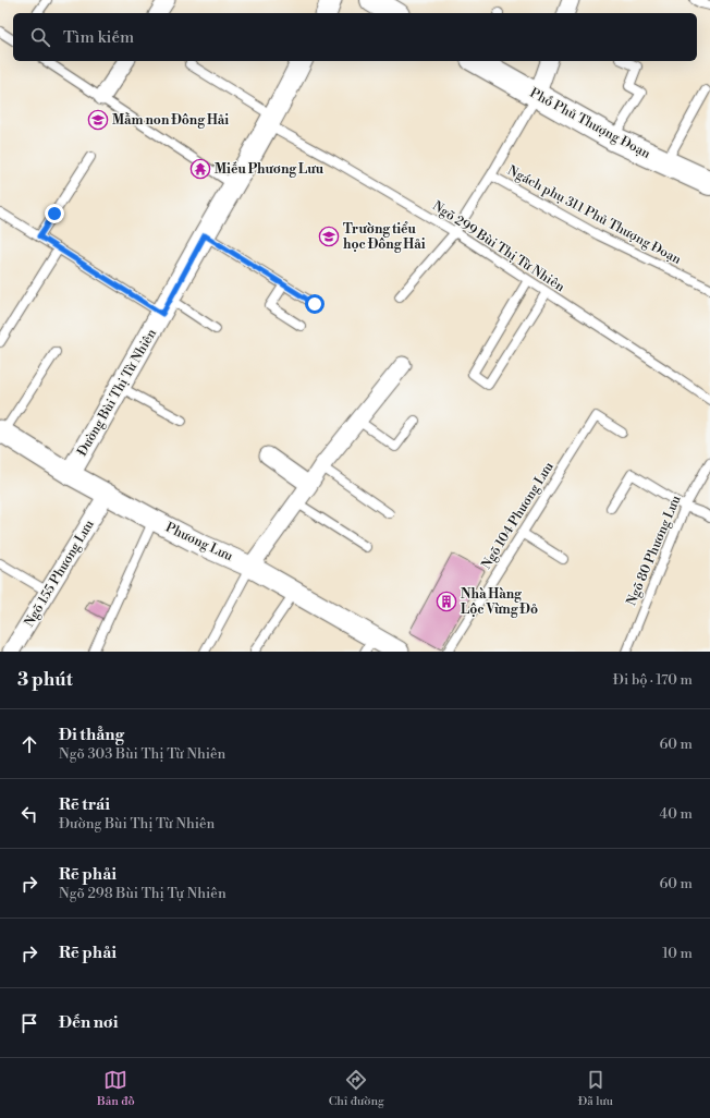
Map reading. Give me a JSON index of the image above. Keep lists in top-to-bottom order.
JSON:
{
  "streets": {
    "main road": ["Phố Phủ Thượng Đoạn"],
    "street": ["Đường Bùi Thị Từ Nhiên", "Phương Lưu", "Ngõ 155 Phương Lưu"],
    "lane": [
      "Ngách phụ 311 Phủ Thượng Đoạn",
      "Ngõ 299 Bùi Thị Từ Nhiên",
      "Ngõ 104 Phương Lưu",
      "Ngõ 80 Phương Lưu"
    ]
  },
  "crossings": [
    ["Ngõ 299 Bùi Thị Từ Nhiên", "Đường Bùi Thị Từ Nhiên"],
    ["Đường Bùi Thị Từ Nhiên", "Phương Lưu"],
    ["Phương Lưu", "Ngõ 155 Phương Lưu"]
  ],
  "places": {
    "school or university": ["Mầm non Đông Hải", "Trường tiểu học Đông Hải"],
    "temple": ["Miếu Phương Lưu"],
    "building": ["Nhà Hàng Lộc Vừng Đỏ"]
  },
  "page": {
    "search": "Tìm kiếm",
    "heading": ["3 phút", "Đi bộ · 170 m"],
    "list": [
      ["Đi thẳng", "Ngõ 303 Bùi Thị Từ Nhiên", "60 m"],
      ["Rẽ trái", "Đường Bùi Thị Từ Nhiên", "40 m"],
      ["Rẽ phải", "Ngõ 298 Bùi Thị Tự Nhiên", "60 m"],
      ["Rẽ phải", "10 m"],
      "Đến nơi"
    ],
    "nav": ["Bản đồ", "Chỉ đường", "Đã lưu"]
  }
}
